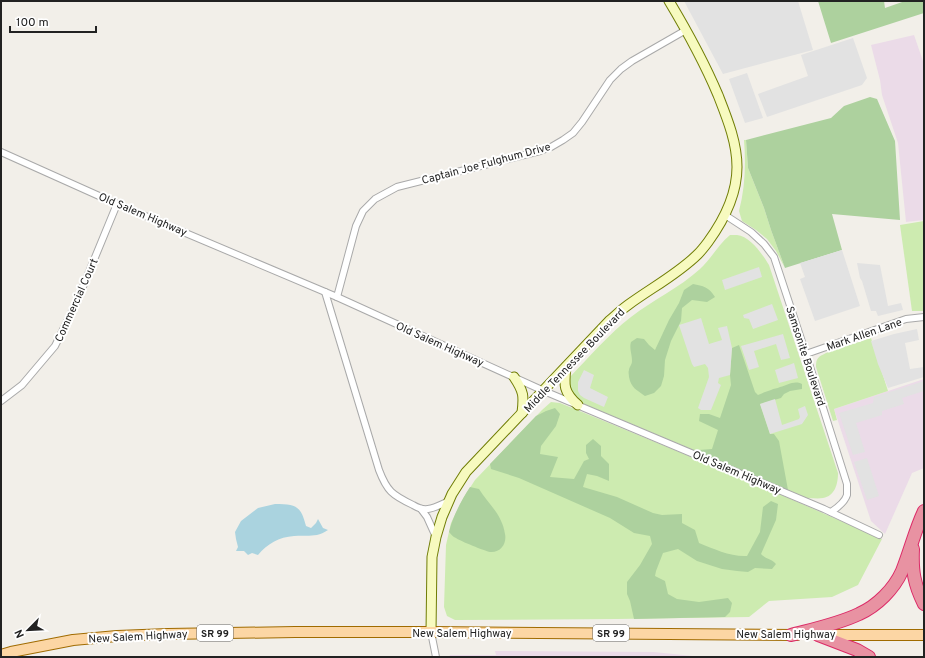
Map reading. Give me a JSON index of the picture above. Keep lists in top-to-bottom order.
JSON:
{
  "streets": {
    "main road": ["Middle Tennessee Boulevard", "SR 99", "New Salem Highway"],
    "street": [
      "Captain Joe Fulghum Drive",
      "Old Salem Highway",
      "Commercial Court",
      "Mark Allen Lane",
      "Samsonite Boulevard"
    ]
  },
  "crossings": [
    ["Captain Joe Fulghum Drive", "Old Salem Highway"],
    ["Captain Joe Fulghum Drive", "Middle Tennessee Boulevard"],
    ["Old Salem Highway", "Commercial Court"],
    ["Old Salem Highway", "Samsonite Boulevard"],
    ["Old Salem Highway", "Middle Tennessee Boulevard"],
    ["Mark Allen Lane", "Samsonite Boulevard"],
    ["Samsonite Boulevard", "Middle Tennessee Boulevard"],
    ["Middle Tennessee Boulevard", "New Salem Highway"]
  ],
  "scale_bar": "100 m",
  "north": "bottom left"
}
